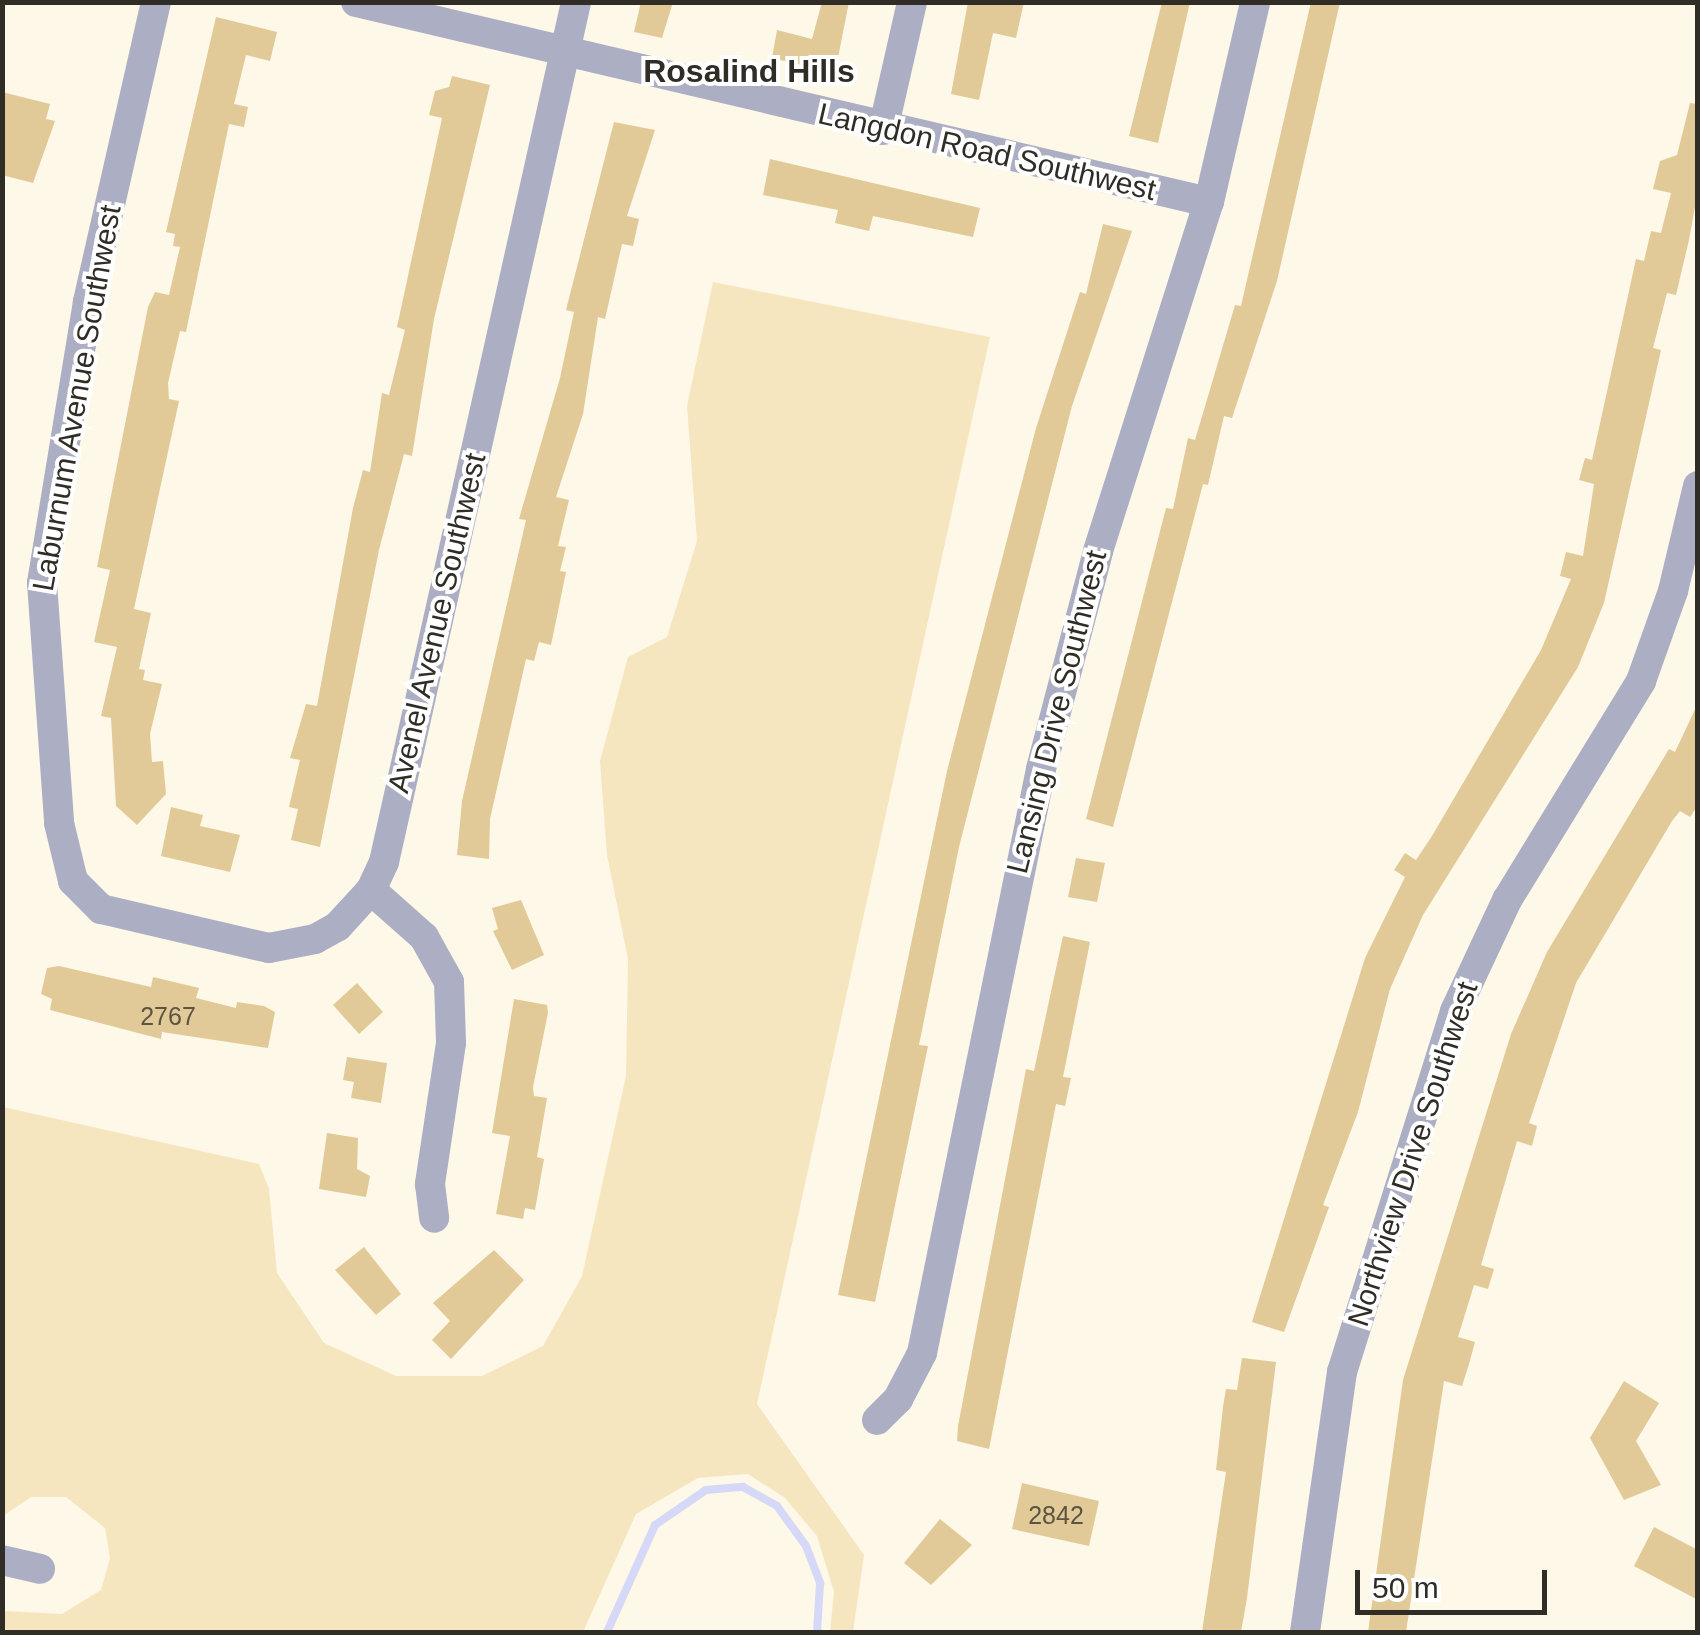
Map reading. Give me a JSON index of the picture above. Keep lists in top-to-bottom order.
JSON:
{
  "streets": {
    "street": [
      "Langdon Road Southwest",
      "Laburnum Avenue Southwest",
      "Avenel Avenue Southwest",
      "Lansing Drive Southwest",
      "Northview Drive Southwest"
    ]
  },
  "crossings": [
    ["Langdon Road Southwest", "Avenel Avenue Southwest"],
    ["Langdon Road Southwest", "Lansing Drive Southwest"],
    ["Laburnum Avenue Southwest", "Avenel Avenue Southwest"]
  ],
  "districts": ["Rosalind Hills"],
  "house_numbers": ["2767", "2842"],
  "scale_bar": "50 m"
}
